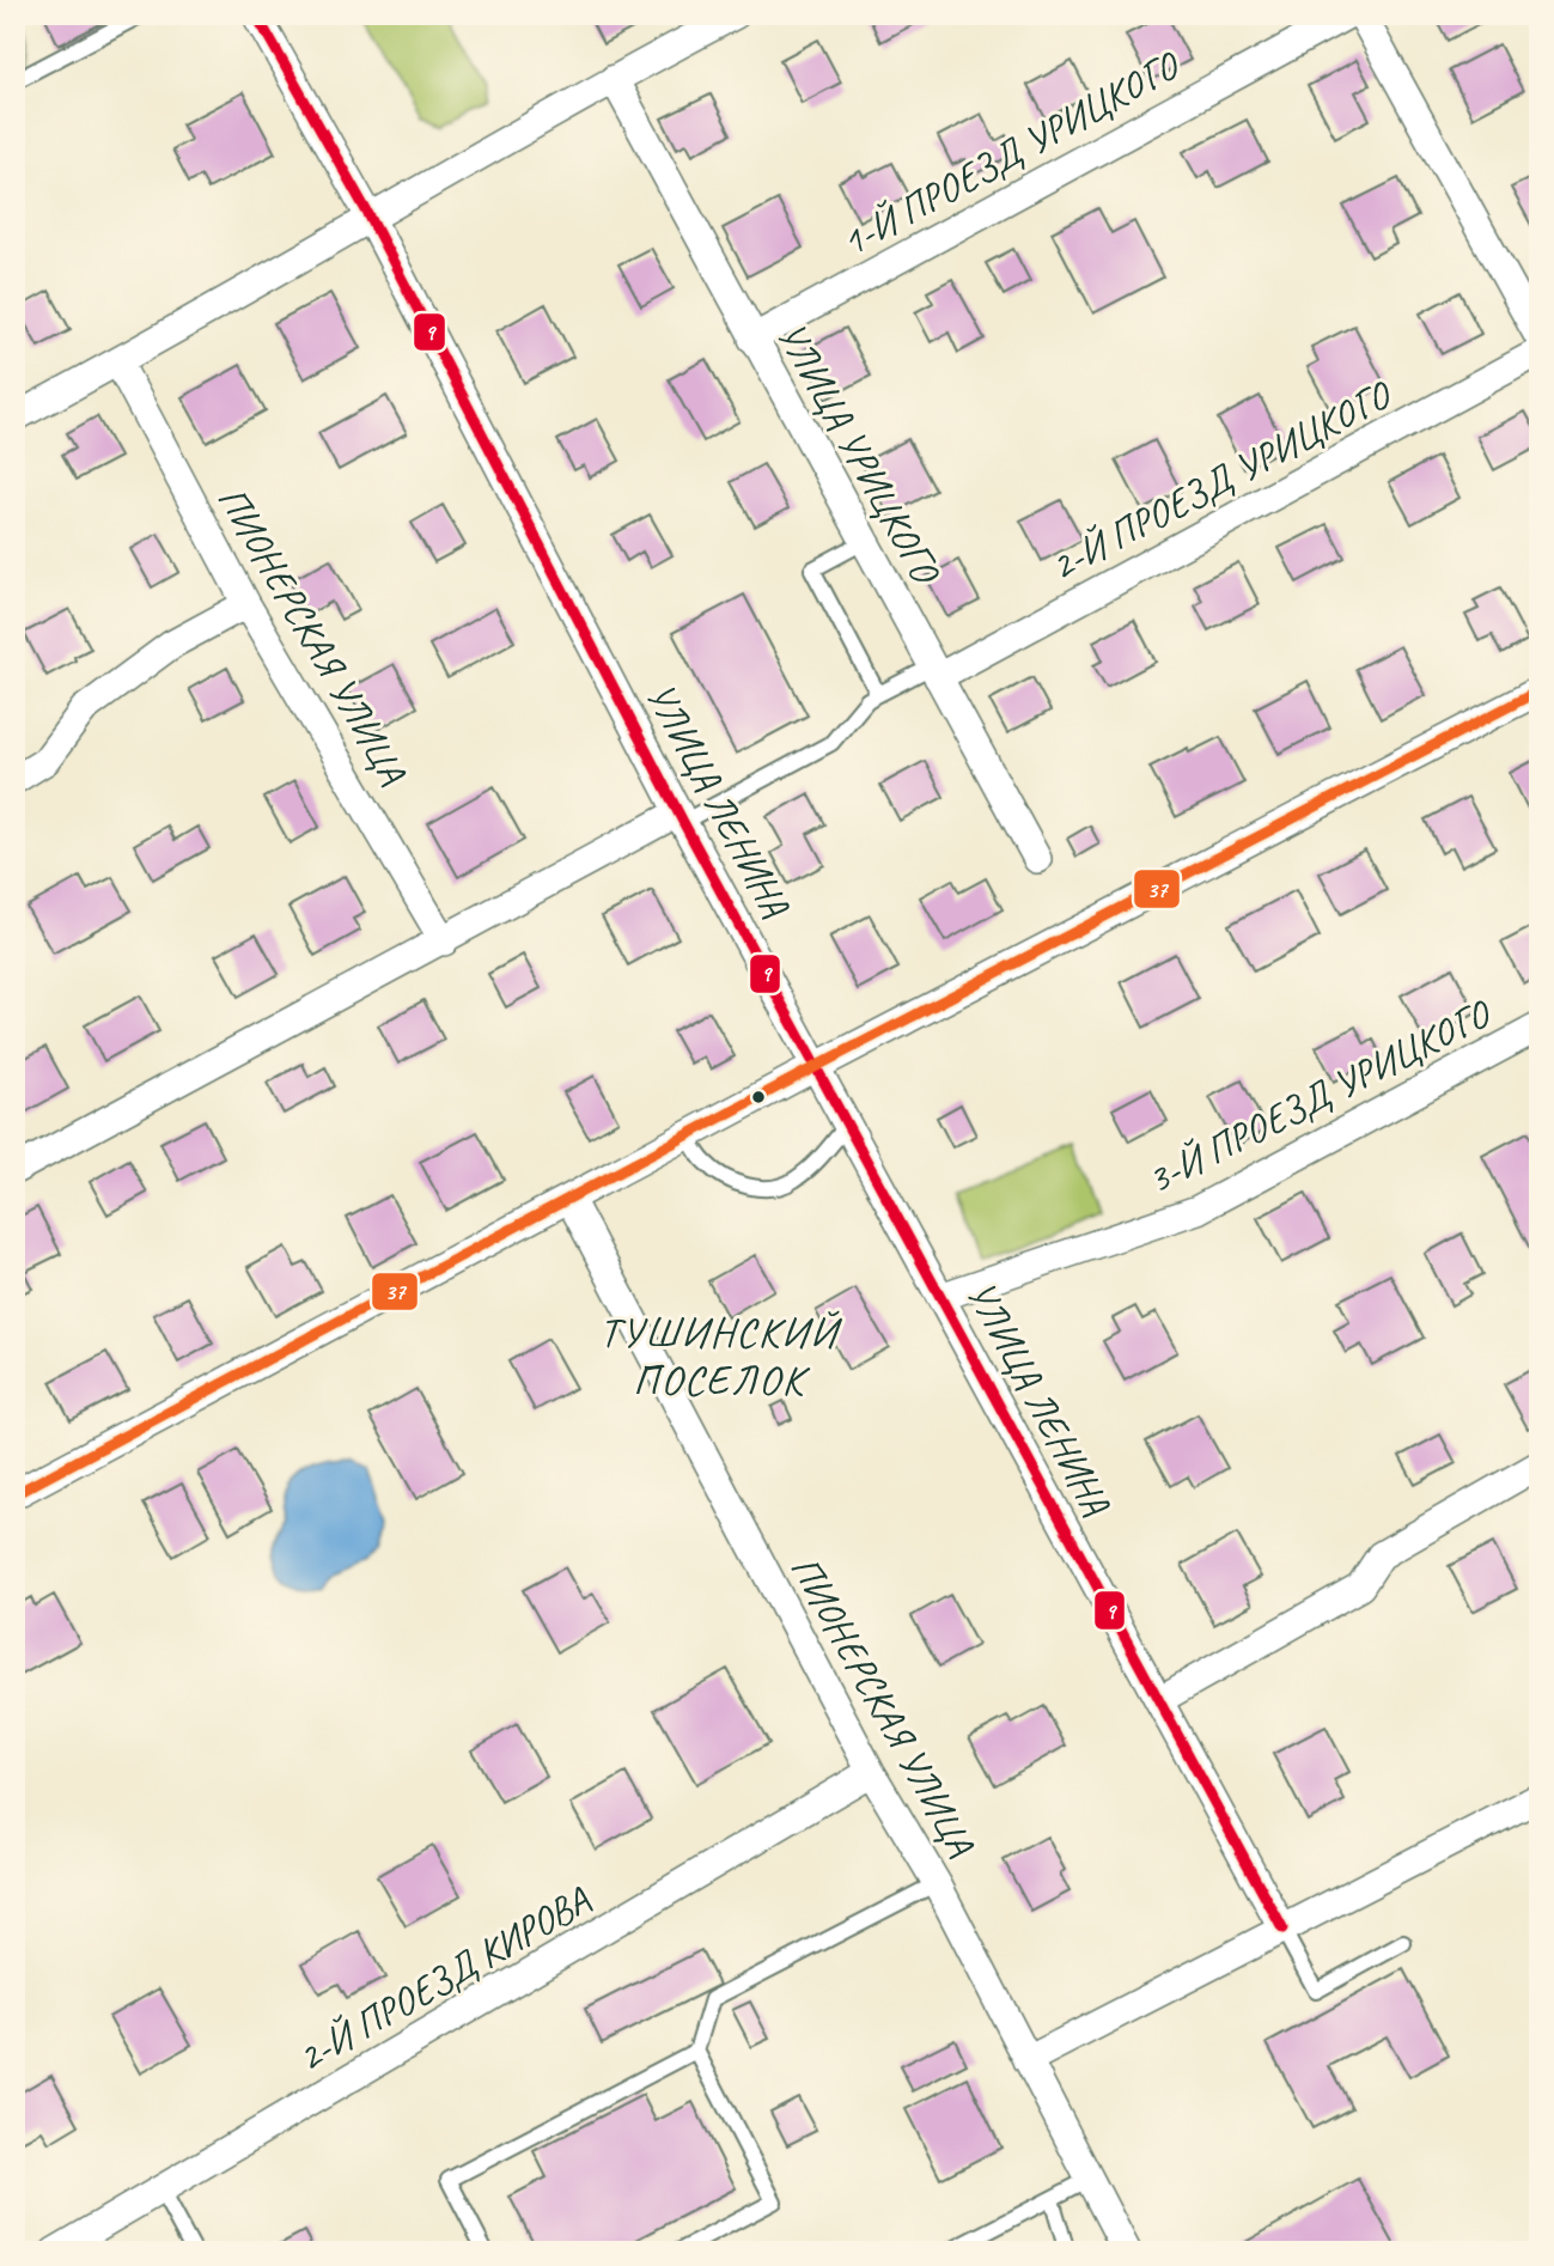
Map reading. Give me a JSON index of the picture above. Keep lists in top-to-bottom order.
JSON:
{
  "streets": {
    "street": [
      "1-Й ПРОЕЗД УРИЦКОГО",
      "УЛИЦА УРИЦКОГО",
      "2-Й ПРОЕЗД УРИЦКОГО",
      "ПИОНЕРСКАЯ УЛИЦА",
      "УЛИЦА ЛЕНИНА",
      "3-Й ПРОЕЗД УРИЦКОГО",
      "2-Й ПРОЕЗД КИРОВА"
    ]
  },
  "crossings": [
    ["1-Й ПРОЕЗД УРИЦКОГО", "УЛИЦА УРИЦКОГО"],
    ["УЛИЦА УРИЦКОГО", "2-Й ПРОЕЗД УРИЦКОГО"],
    ["ПИОНЕРСКАЯ УЛИЦА", "2-Й ПРОЕЗД КИРОВА"],
    ["УЛИЦА ЛЕНИНА", "3-Й ПРОЕЗД УРИЦКОГО"]
  ],
  "districts": ["ТУШИНСКИЙ ПОСЕЛОК"],
  "lines": ["transit line 9", "transit line 37"]
}
